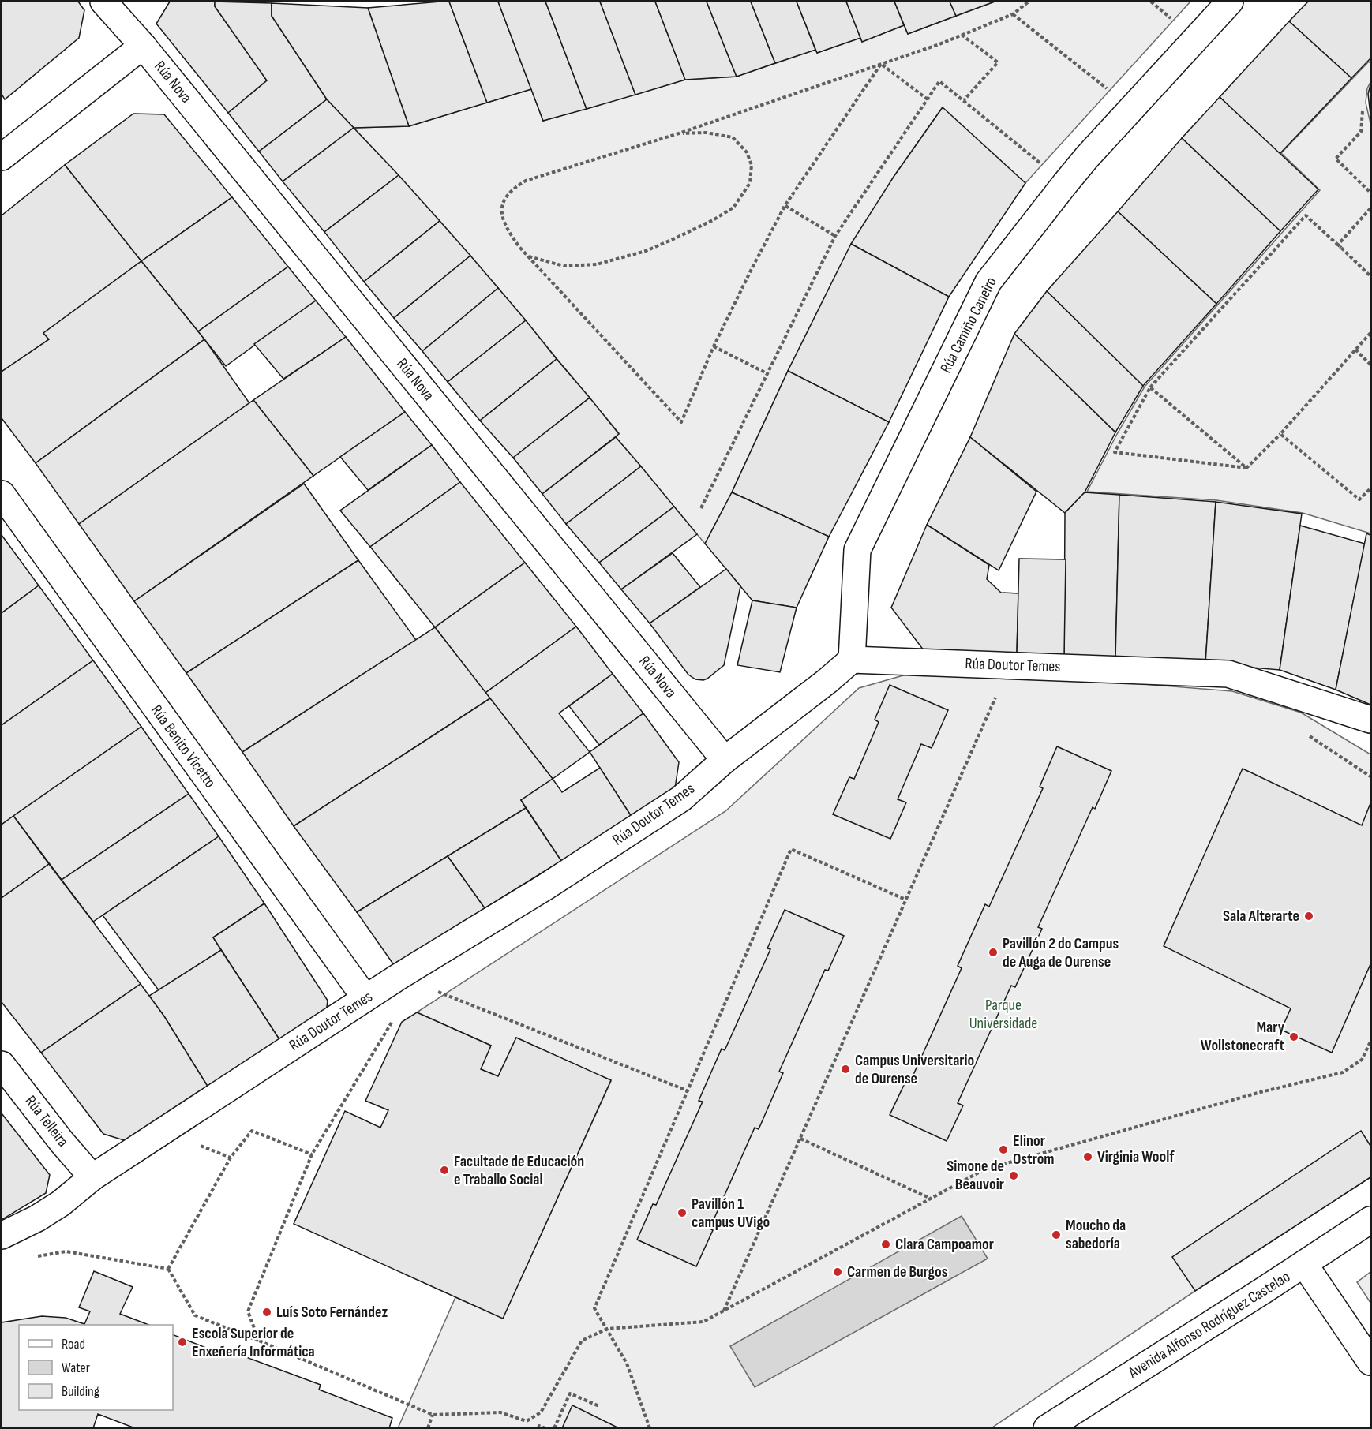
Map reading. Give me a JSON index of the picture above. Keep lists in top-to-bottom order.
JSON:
{
  "streets": {
    "street": [
      "Rúa Nova",
      "Rúa Camiño Caneiro",
      "Rúa Doutor Temes",
      "Rúa Benito Vicetto",
      "Rúa Telleira",
      "Avenida Alfonso Rodríguez Castelao"
    ]
  },
  "crossings": [
    ["Rúa Nova", "Rúa Doutor Temes"],
    ["Rúa Camiño Caneiro", "Rúa Doutor Temes"],
    ["Rúa Doutor Temes", "Rúa Benito Vicetto"],
    ["Rúa Doutor Temes", "Rúa Telleira"]
  ],
  "parks": ["Parque Universidade"],
  "places": [
    "Sala Alterarte",
    "Pavillón 2 do Campus de Auga de Ourense",
    "Mary Wollstonecraft",
    "Campus Universitario de Ourense",
    "Elinor Ostrom",
    "Virginia Woolf",
    "Facultade de Educación e Traballo Social",
    "Simone de Beauvoir",
    "Pavillón 1 campus UVigo",
    "Moucho da sabedoría",
    "Clara Campoamor",
    "Carmen de Burgos",
    "Luís Soto Fernández",
    "Escola Superior de Enxeñería Informática"
  ],
  "legend": ["Road", "Water", "Building"]
}
